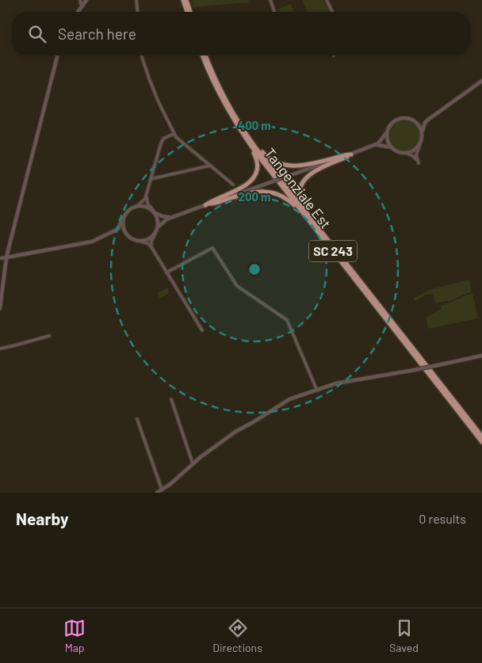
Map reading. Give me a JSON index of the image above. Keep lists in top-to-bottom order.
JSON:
{
  "streets": {
    "highway": ["Tangenziale Est", "SC 243"]
  },
  "page": {
    "search": "Search here",
    "heading": ["Nearby", "0 results"],
    "nav": ["Map", "Directions", "Saved"]
  },
  "rings": ["400 m", "200 m"]
}
